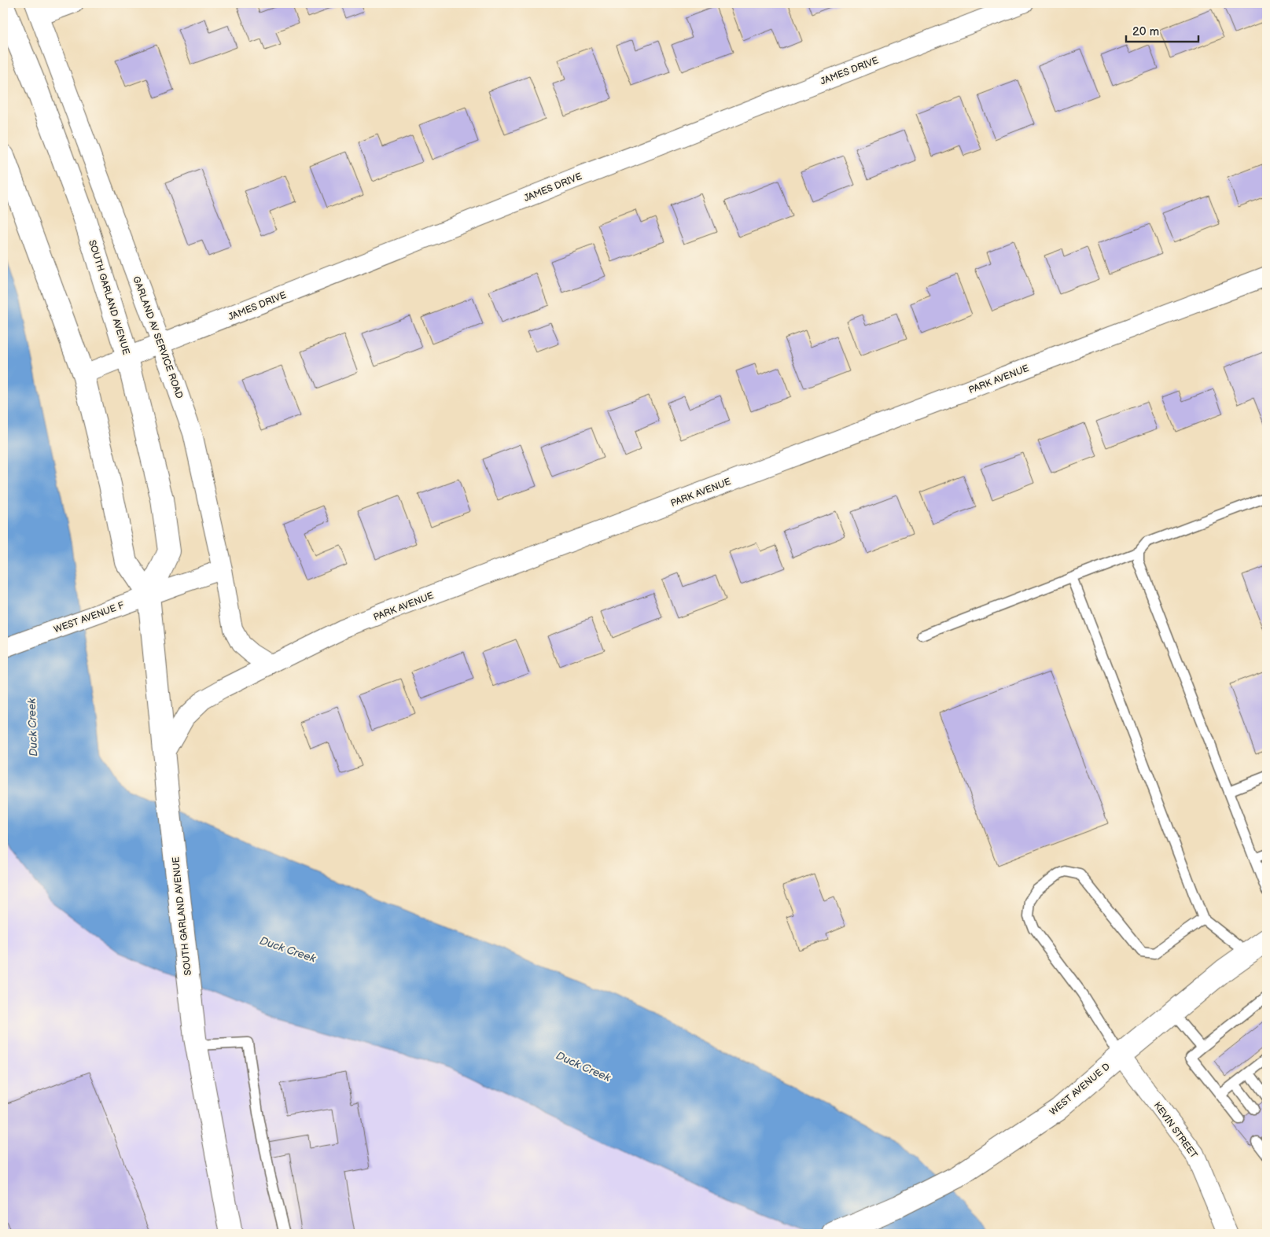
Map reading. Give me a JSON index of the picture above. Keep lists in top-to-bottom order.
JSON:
{
  "streets": {
    "main road": ["SOUTH GARLAND AVENUE", "WEST AVENUE D"],
    "street": [
      "JAMES DRIVE",
      "GARLAND AV SERVICE ROAD",
      "PARK AVENUE",
      "WEST AVENUE F",
      "KEVIN STREET"
    ]
  },
  "crossings": [
    ["JAMES DRIVE", "SOUTH GARLAND AVENUE"],
    ["JAMES DRIVE", "GARLAND AV SERVICE ROAD"],
    ["SOUTH GARLAND AVENUE", "PARK AVENUE"],
    ["SOUTH GARLAND AVENUE", "WEST AVENUE F"],
    ["GARLAND AV SERVICE ROAD", "PARK AVENUE"],
    ["GARLAND AV SERVICE ROAD", "WEST AVENUE F"],
    ["WEST AVENUE D", "KEVIN STREET"]
  ],
  "water": ["Duck Creek"],
  "scale_bar": "20 m"
}
